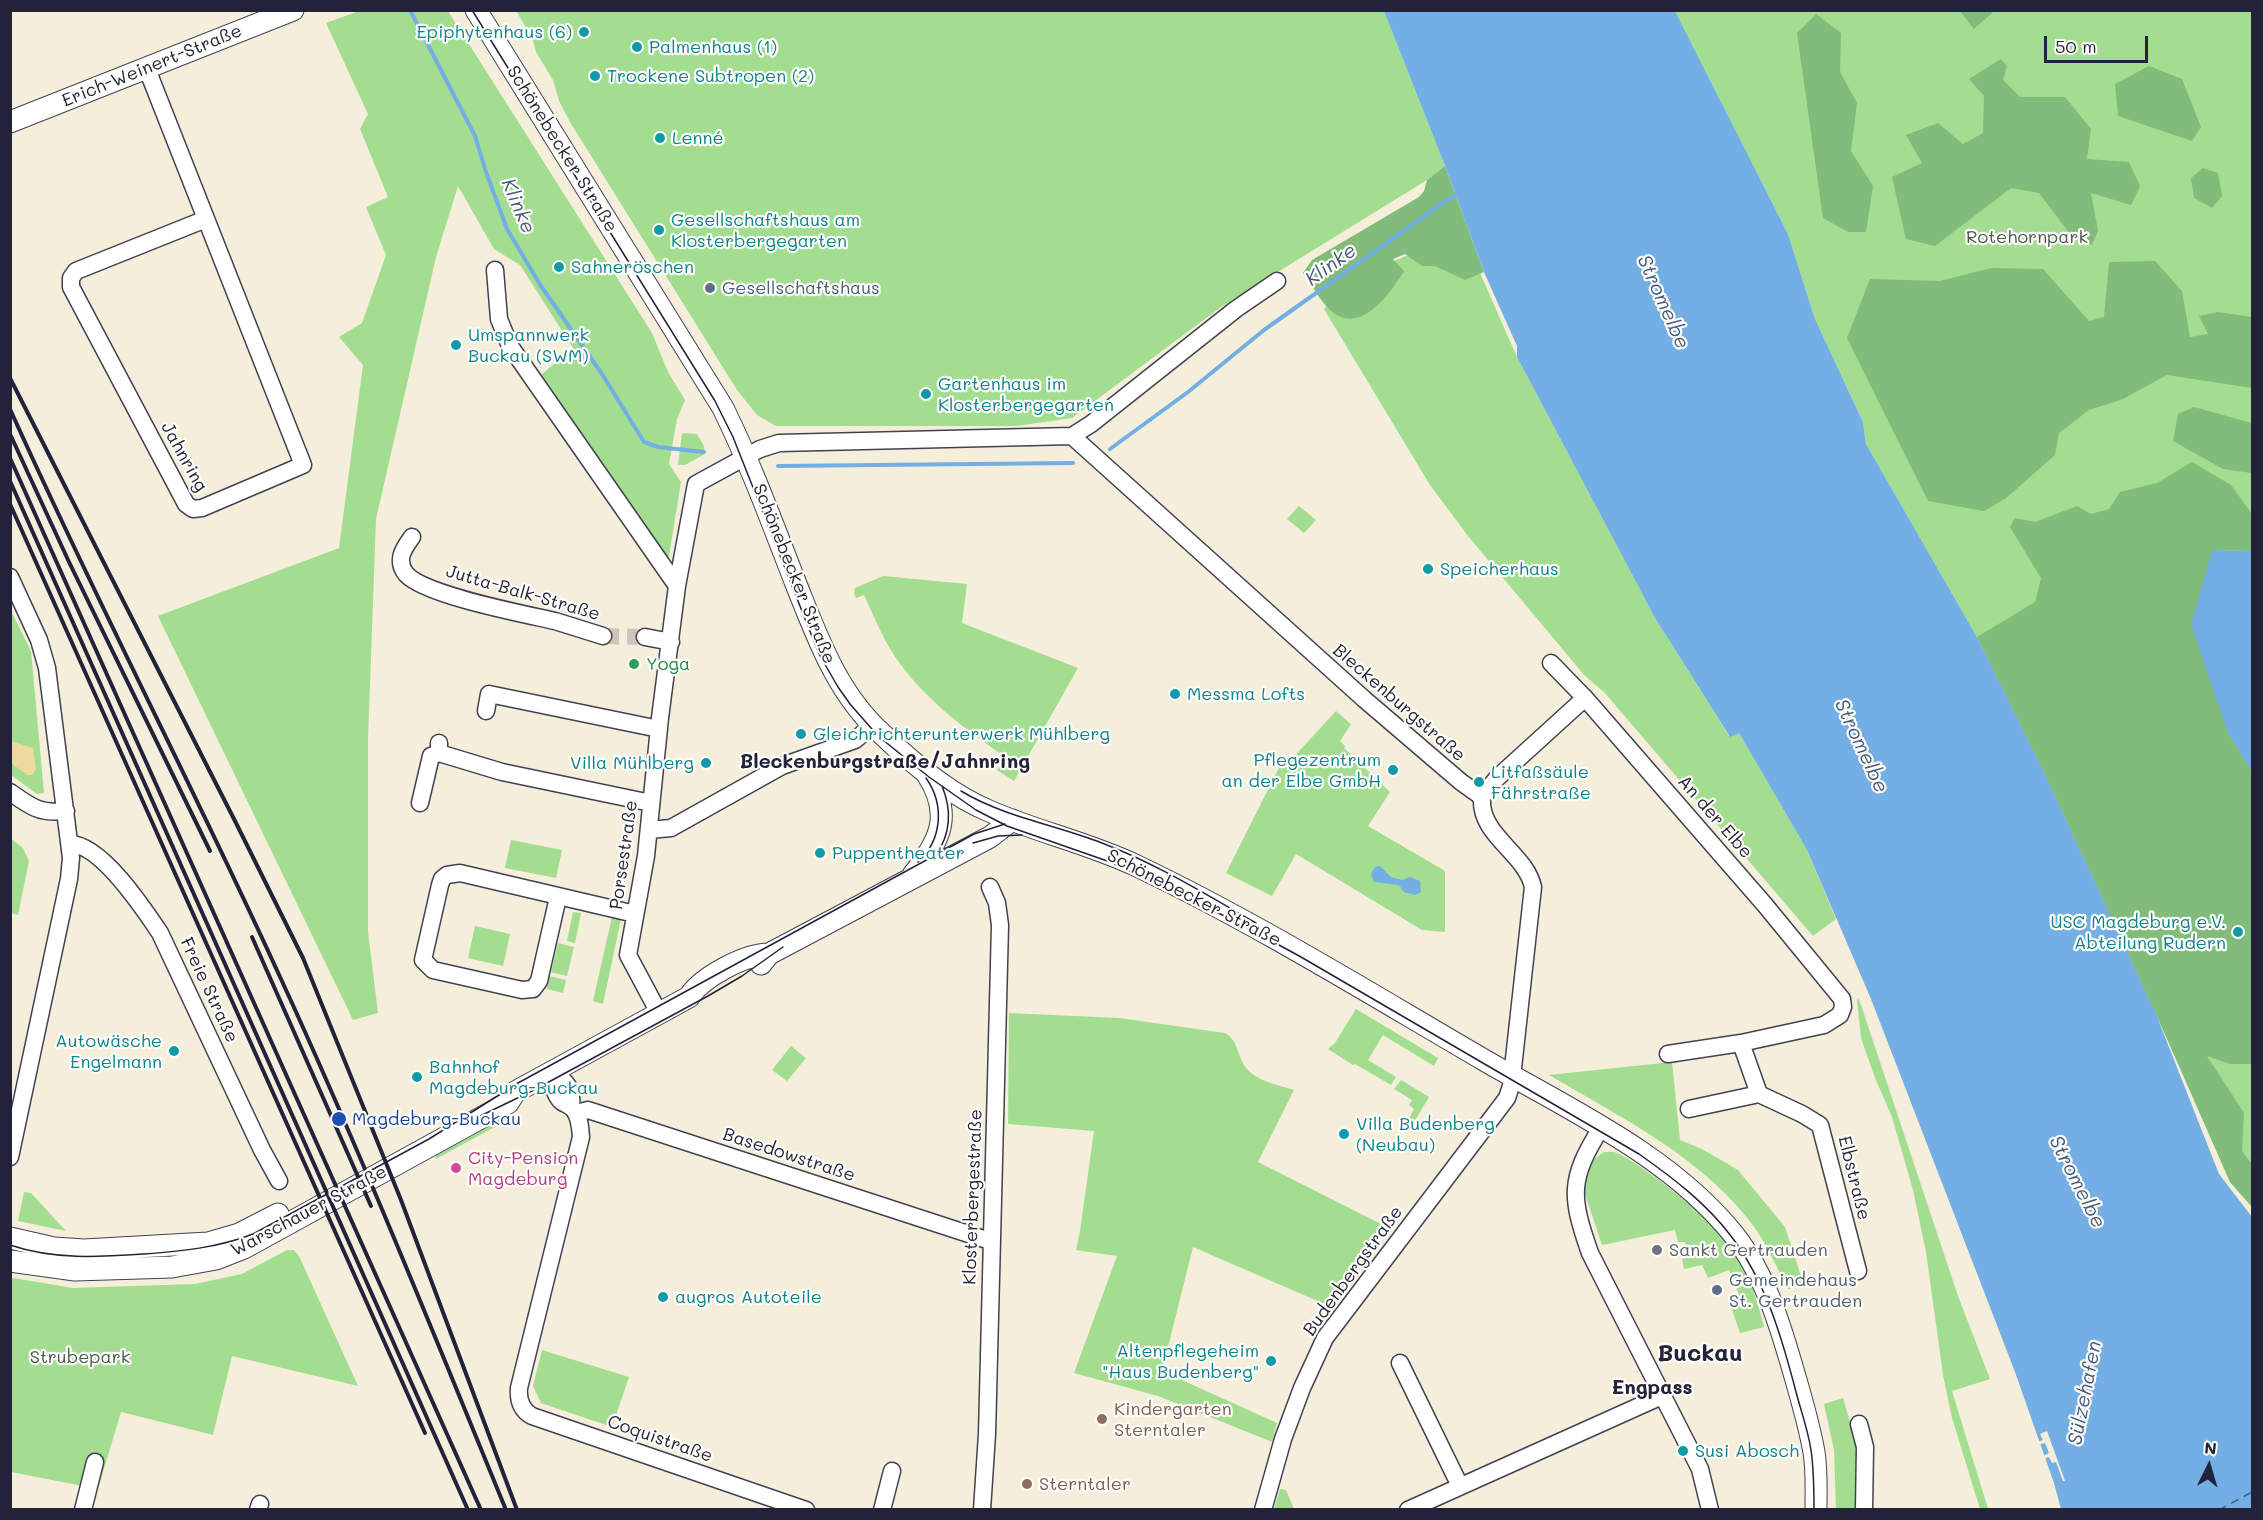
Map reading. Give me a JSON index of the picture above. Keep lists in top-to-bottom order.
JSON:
{
  "streets": {
    "main road": ["Erich-Weinert-Straße", "Schönebecker Straße", "Warschauer Straße"],
    "street": [
      "Jahnring",
      "Jutta-Balk-Straße",
      "Bleckenburgstraße",
      "An der Elbe",
      "Porsestraße",
      "Freie Straße",
      "Basedowstraße",
      "Elbstraße",
      "Klosterbergestraße",
      "Budenbergstraße",
      "Coquistraße"
    ]
  },
  "crossings": [
    ["Erich-Weinert-Straße", "Jahnring"],
    ["Schönebecker Straße", "Porsestraße"],
    ["Schönebecker Straße", "Warschauer Straße"],
    ["Schönebecker Straße", "Budenbergstraße"],
    ["Porsestraße", "Warschauer Straße"],
    ["Basedowstraße", "Klosterbergestraße"],
    ["Basedowstraße", "Coquistraße"]
  ],
  "districts": ["Bleckenburgstraße/Jahnring", "Buckau", "Engpass"],
  "water": ["Klinke", "Stromelbe", "Sülzehafen"],
  "parks": ["Rotehornpark", "Strubepark"],
  "places": [
    "Epiphytenhaus (6)",
    "Palmenhaus (1)",
    "Trockene Subtropen (2)",
    "Lenné",
    "Gesellschaftshaus am Klosterbergegarten",
    "Sahneröschen",
    "Gesellschaftshaus",
    "Umspannwerk Buckau (SWM)",
    "Gartenhaus im Klosterbergegarten",
    "Speicherhaus",
    "Yoga",
    "Messma Lofts",
    "Gleichrichterunterwerk Mühlberg",
    "Villa Mühlberg",
    "Pflegezentrum an der Elbe GmbH",
    "Litfaßsäule Fährstraße",
    "Puppentheater",
    "USC Magdeburg e.V. Abteilung Rudern",
    "Autowäsche Engelmann",
    "Bahnhof Magdeburg-Buckau",
    "Magdeburg-Buckau",
    "Villa Budenberg (Neubau)",
    "City-Pension Magdeburg",
    "Sankt Gertrauden",
    "Gemeindehaus St. Gertrauden",
    "augros Autoteile",
    "Altenpflegeheim \"Haus Budenberg\"",
    "Kindergarten Sterntaler",
    "Susi Abosch",
    "Sterntaler"
  ],
  "scale_bar": "50 m",
  "north": "top"
}
